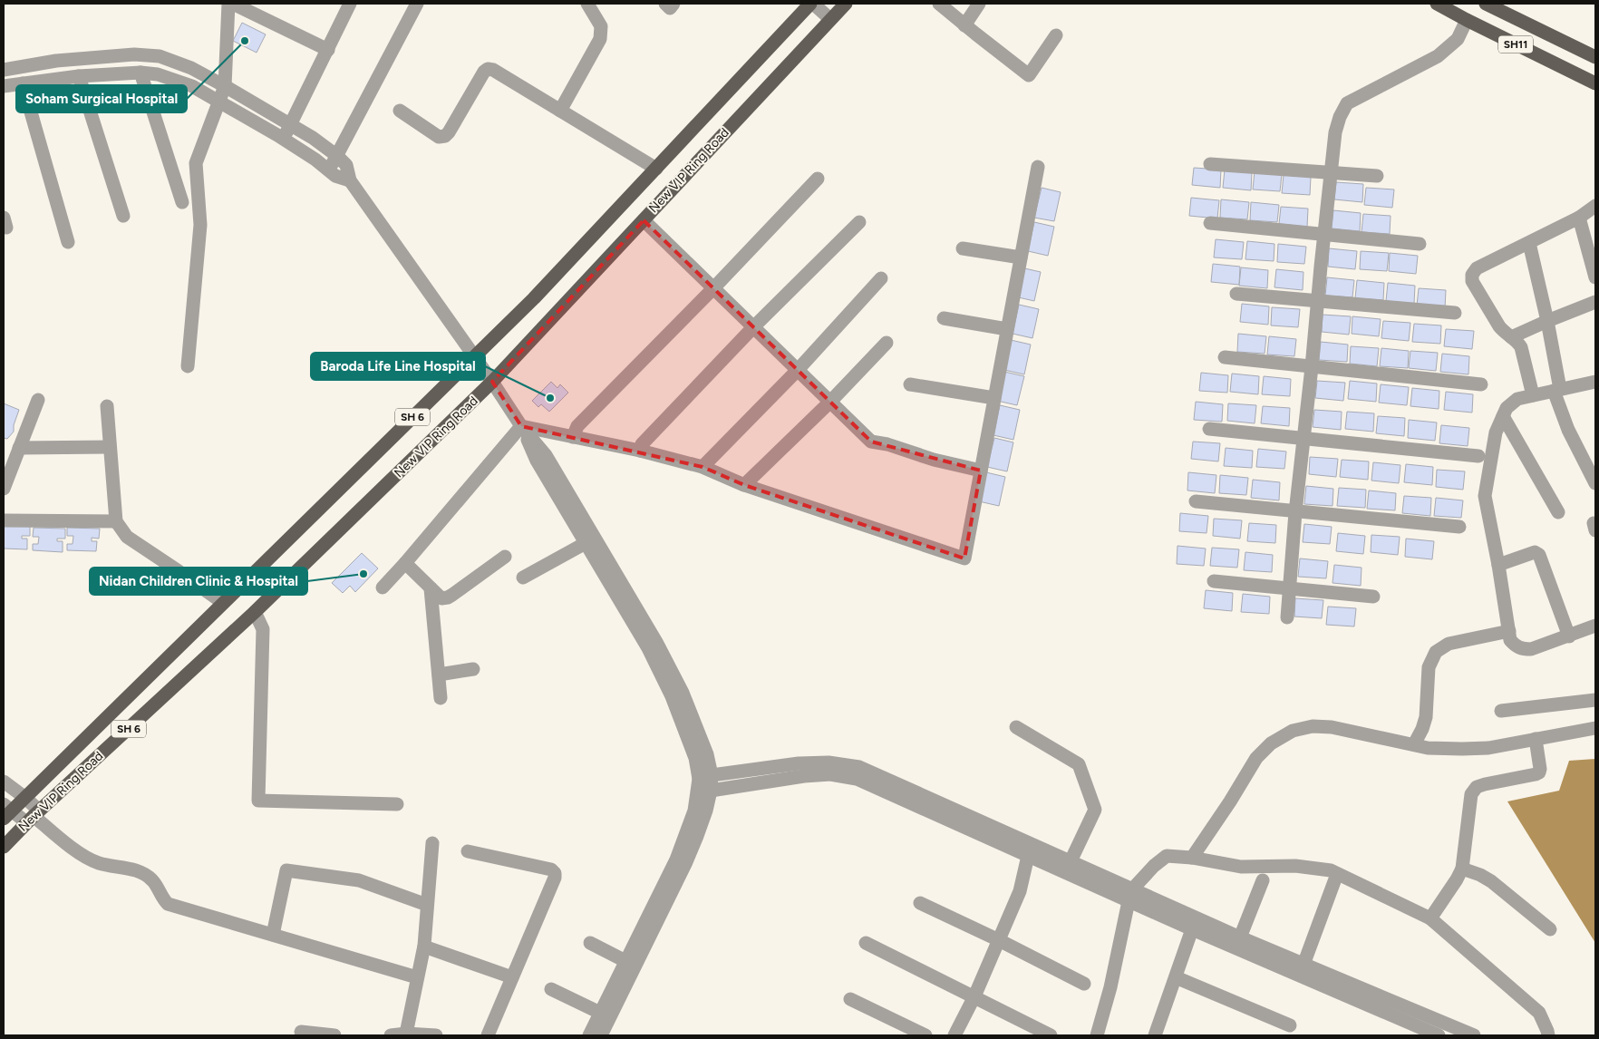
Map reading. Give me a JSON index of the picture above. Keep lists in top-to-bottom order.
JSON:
{
  "streets": {
    "main road": ["SH11", "New VIP Ring Road", "SH 6"]
  },
  "places": ["Soham Surgical Hospital", "Baroda Life Line Hospital", "Nidan Children Clinic & Hospital"]
}
